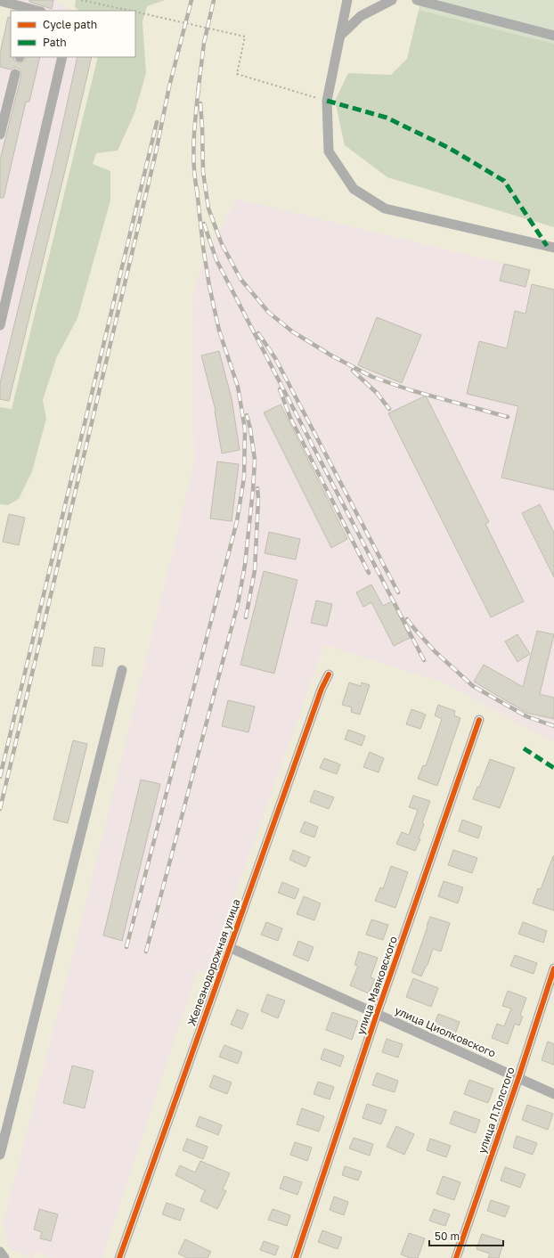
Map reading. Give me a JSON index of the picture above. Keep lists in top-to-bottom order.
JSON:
{
  "streets": {
    "street": [
      "Железнодорожная улица",
      "улица Маяковского",
      "улица Циолковского",
      "улица Л.Толстого"
    ]
  },
  "crossings": [
    ["Железнодорожная улица", "улица Циолковского"],
    ["улица Маяковского", "улица Циолковского"],
    ["улица Циолковского", "улица Л.Толстого"]
  ],
  "legend": ["Cycle path", "Path"],
  "scale_bar": "50 m"
}
